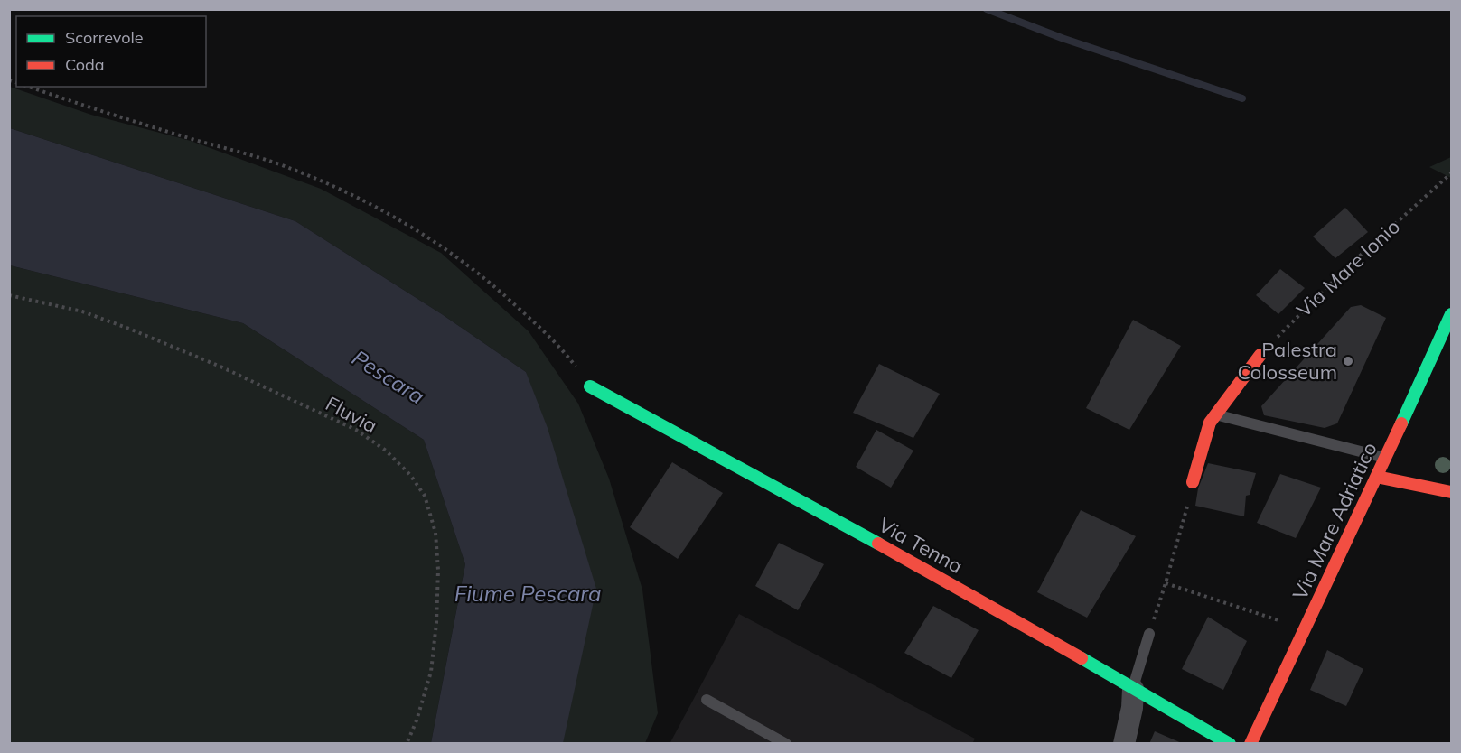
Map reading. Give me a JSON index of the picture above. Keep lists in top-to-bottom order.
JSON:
{
  "streets": {
    "street": ["Via Mare Adriatico", "Via Tenna"],
    "path": ["Via Mare Ionio", "Fluvia"]
  },
  "water": ["Pescara", "Fiume Pescara"],
  "places": ["Palestra Colosseum"],
  "legend": ["Scorrevole", "Coda"]
}
